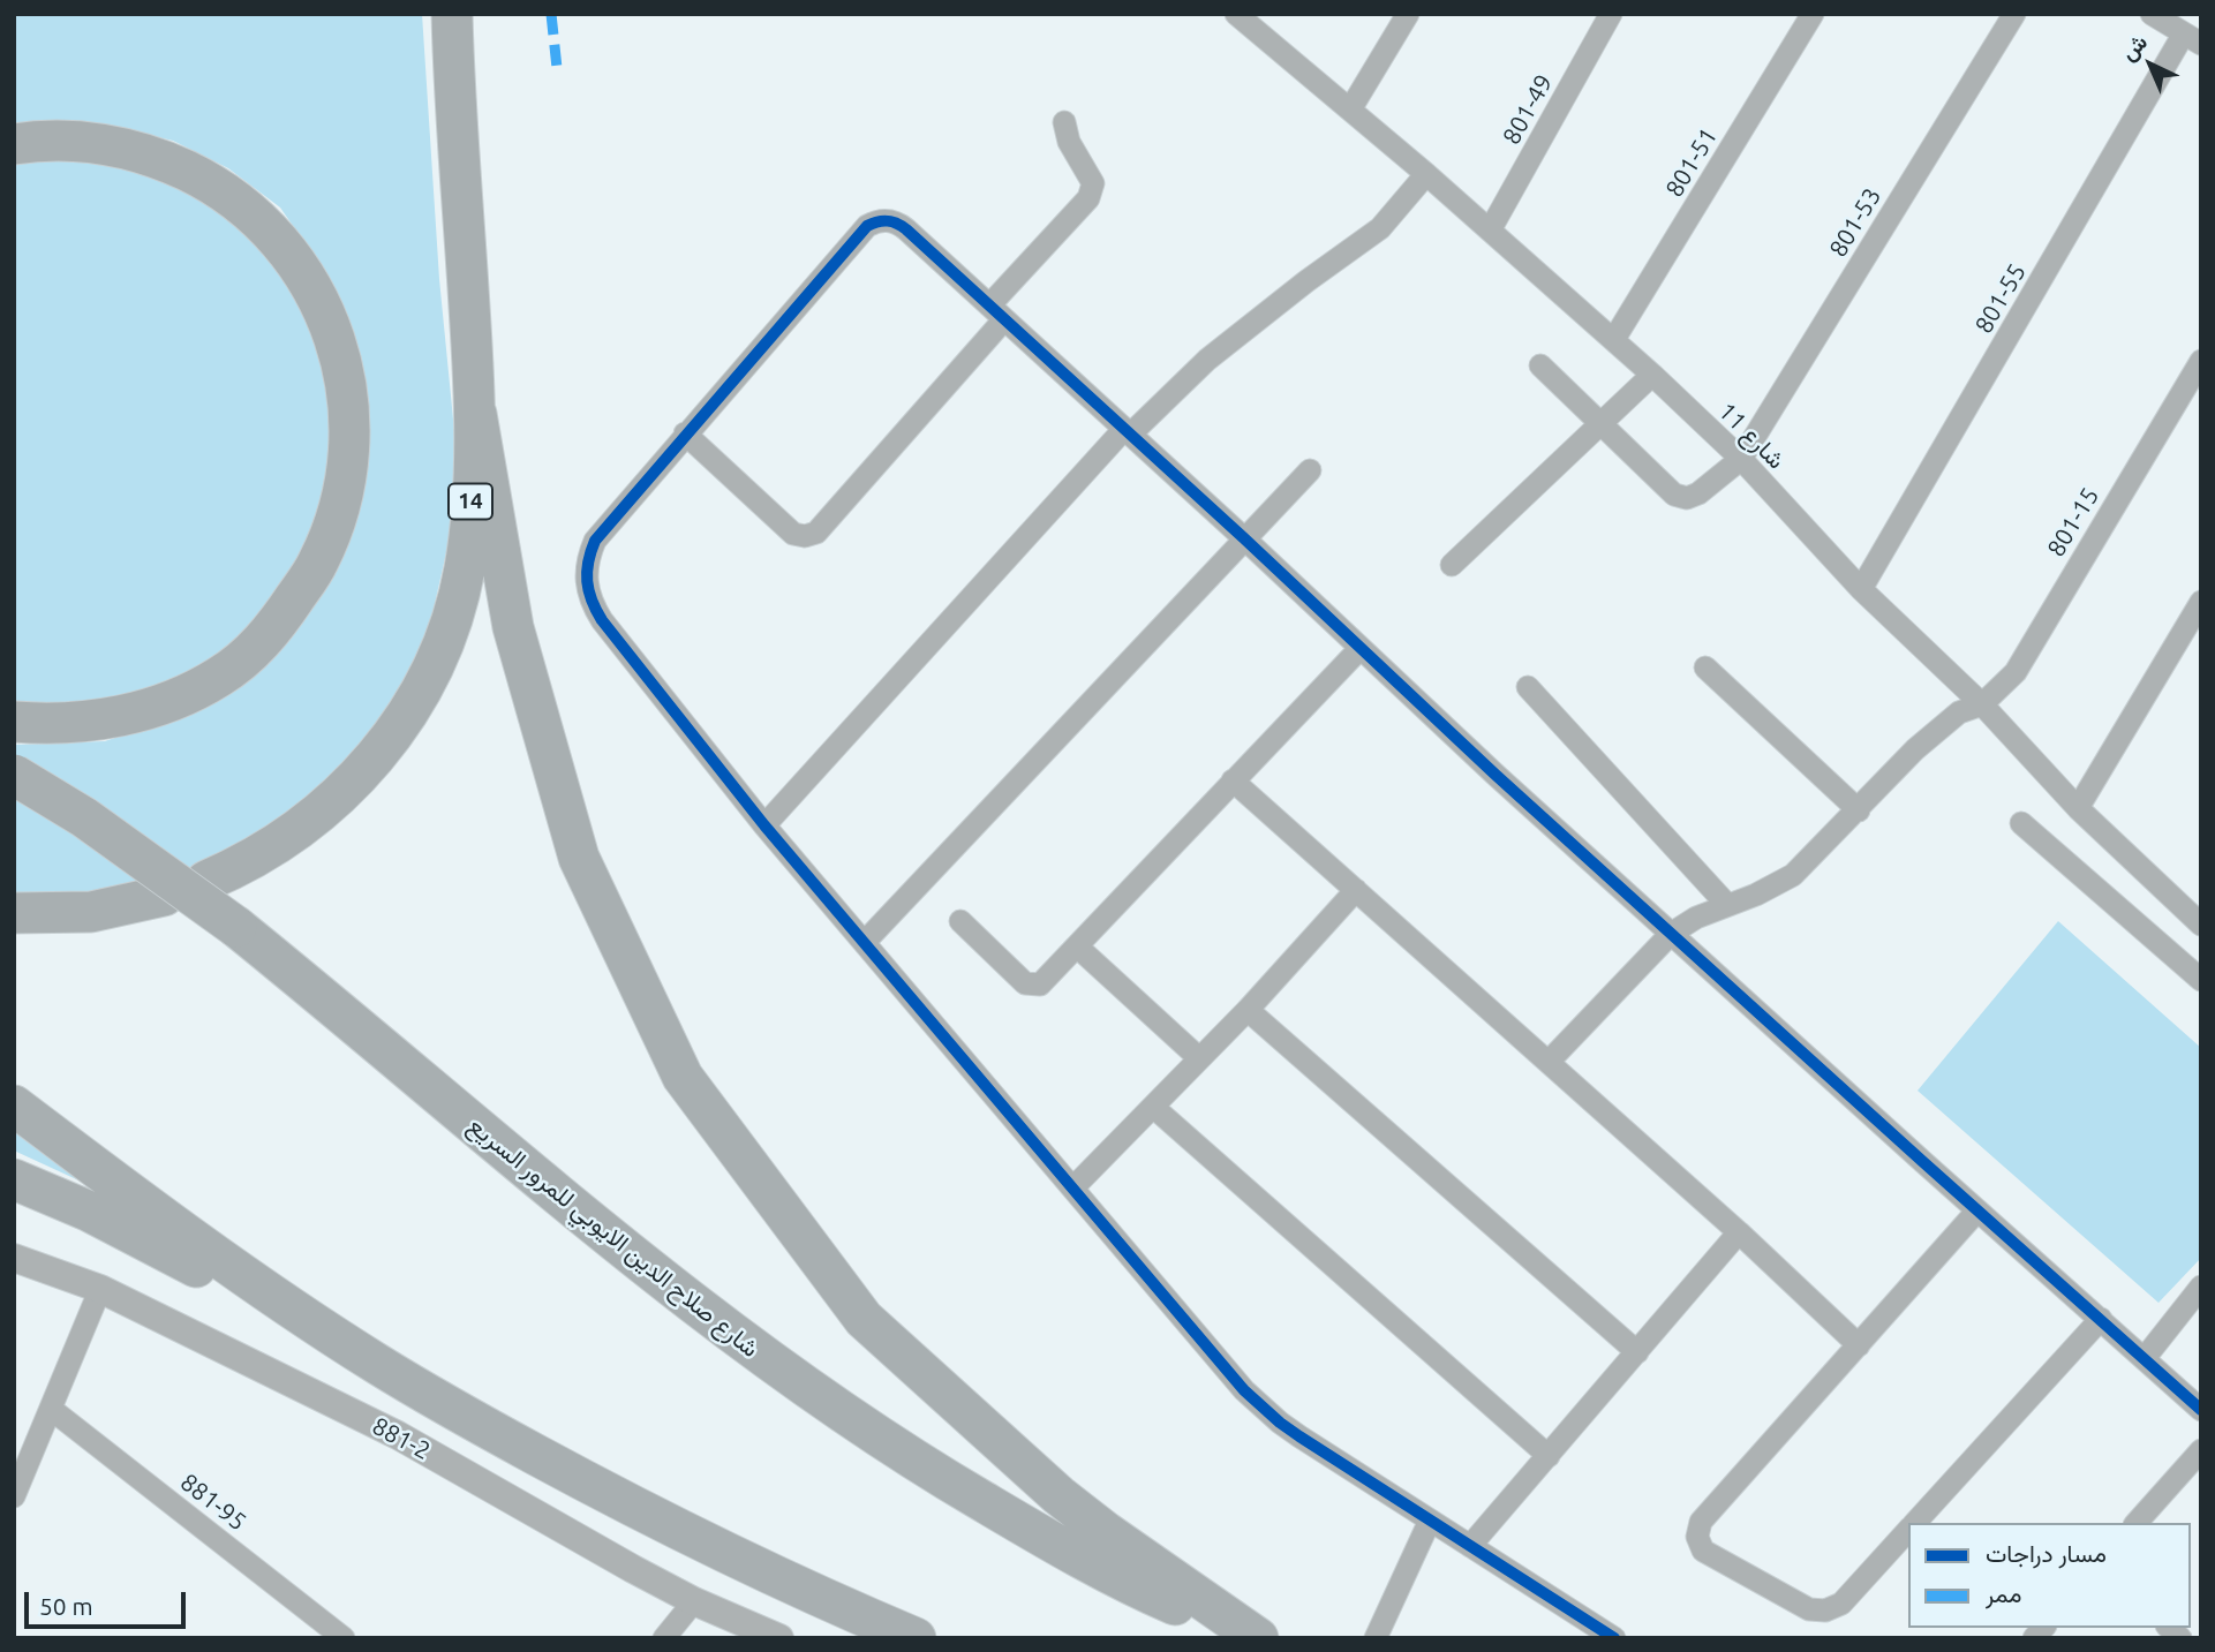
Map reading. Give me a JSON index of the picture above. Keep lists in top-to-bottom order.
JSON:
{
  "streets": {
    "highway": ["14", "شارع صلاح الدين الايوبي للمرور السريع"],
    "street": [
      "801-49",
      "801-51",
      "801-53",
      "801-55",
      "شارع 11",
      "801-15",
      "881-2",
      "881-95"
    ]
  },
  "crossings": [
    ["801-49", "شارع 11"],
    ["801-51", "شارع 11"],
    ["801-53", "شارع 11"],
    ["801-55", "شارع 11"],
    ["شارع 11", "801-15"]
  ],
  "legend": ["مسار دراجات", "ممر"],
  "scale_bar": "50 m",
  "north": "top left"
}
